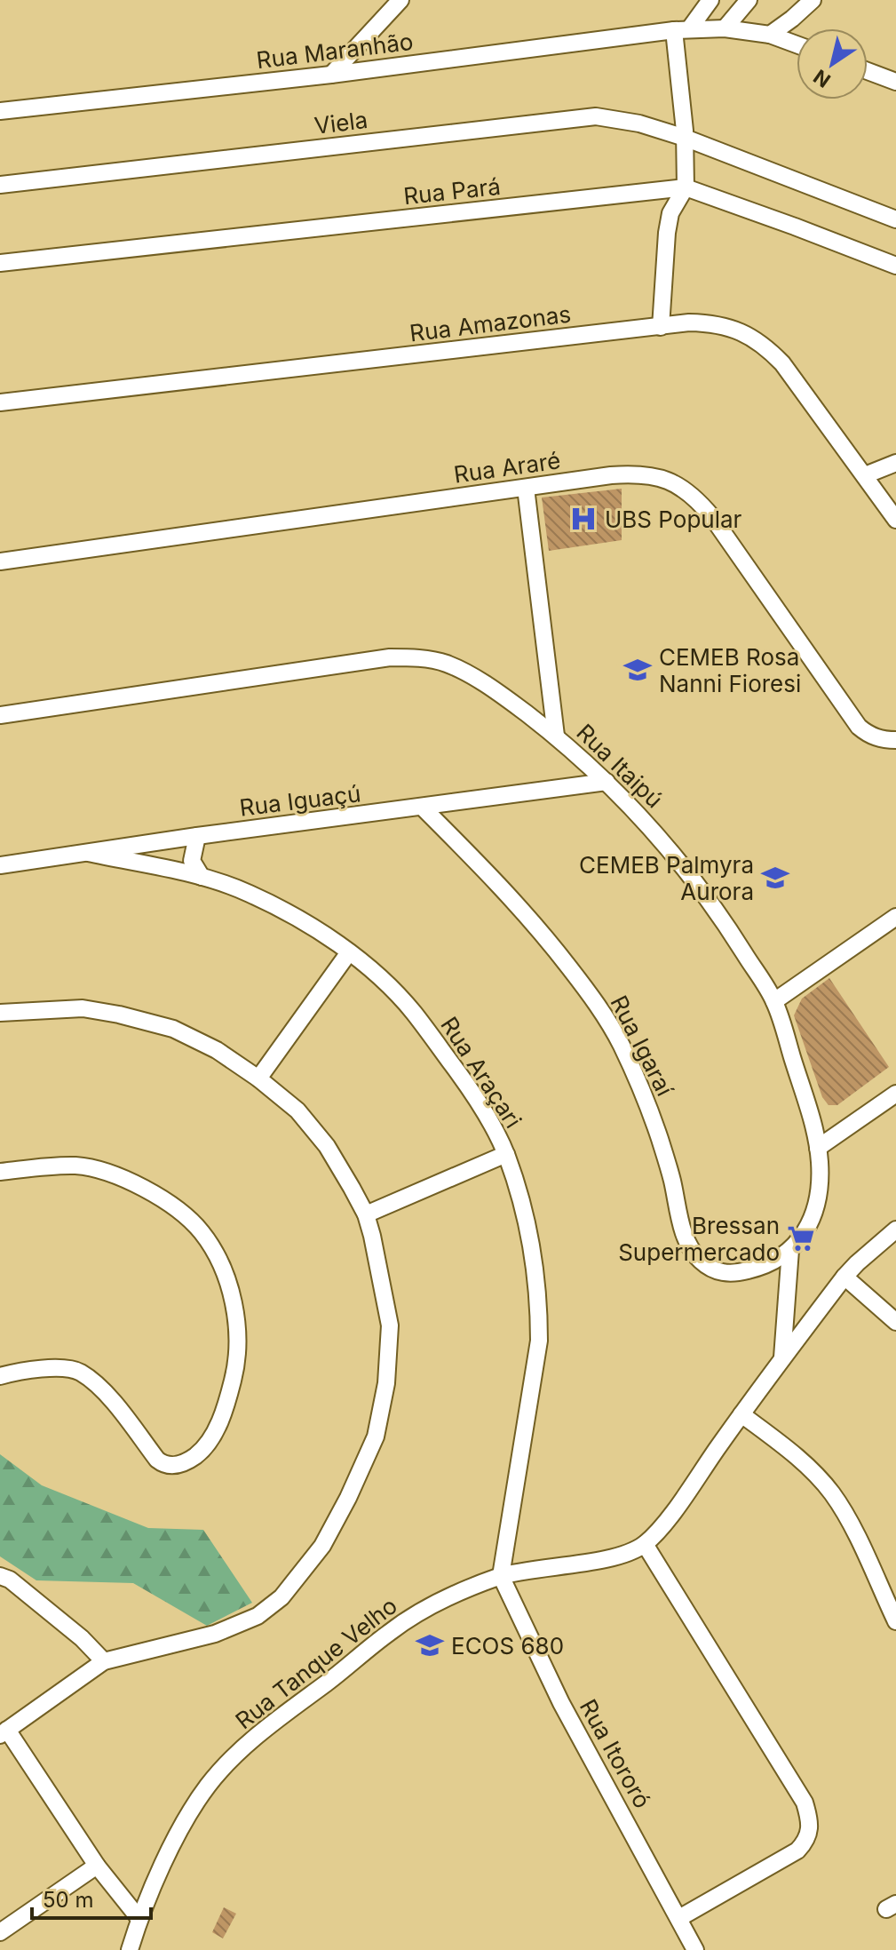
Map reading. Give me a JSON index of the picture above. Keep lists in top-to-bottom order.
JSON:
{
  "streets": {
    "street": [
      "Rua Maranhão",
      "Viela",
      "Rua Pará",
      "Rua Amazonas",
      "Rua Araré",
      "Rua Itaipú",
      "Rua Iguaçú",
      "Rua Igaraí",
      "Rua Araçari",
      "Rua Tanque Velho",
      "Rua Itororó"
    ]
  },
  "crossings": [
    ["Rua Itaipú", "Rua Iguaçú"],
    ["Rua Itaipú", "Rua Igaraí"],
    ["Rua Iguaçú", "Rua Igaraí"],
    ["Rua Iguaçú", "Rua Araçari"],
    ["Rua Araçari", "Rua Tanque Velho"],
    ["Rua Araçari", "Rua Itororó"],
    ["Rua Tanque Velho", "Rua Itororó"]
  ],
  "places": {
    "hospital": ["UBS Popular"],
    "school or university": ["CEMEB Rosa Nanni Fioresi", "CEMEB Palmyra Aurora", "ECOS 680"],
    "supermarket": ["Bressan Supermercado"]
  },
  "scale_bar": "50 m",
  "north": "bottom left"
}
